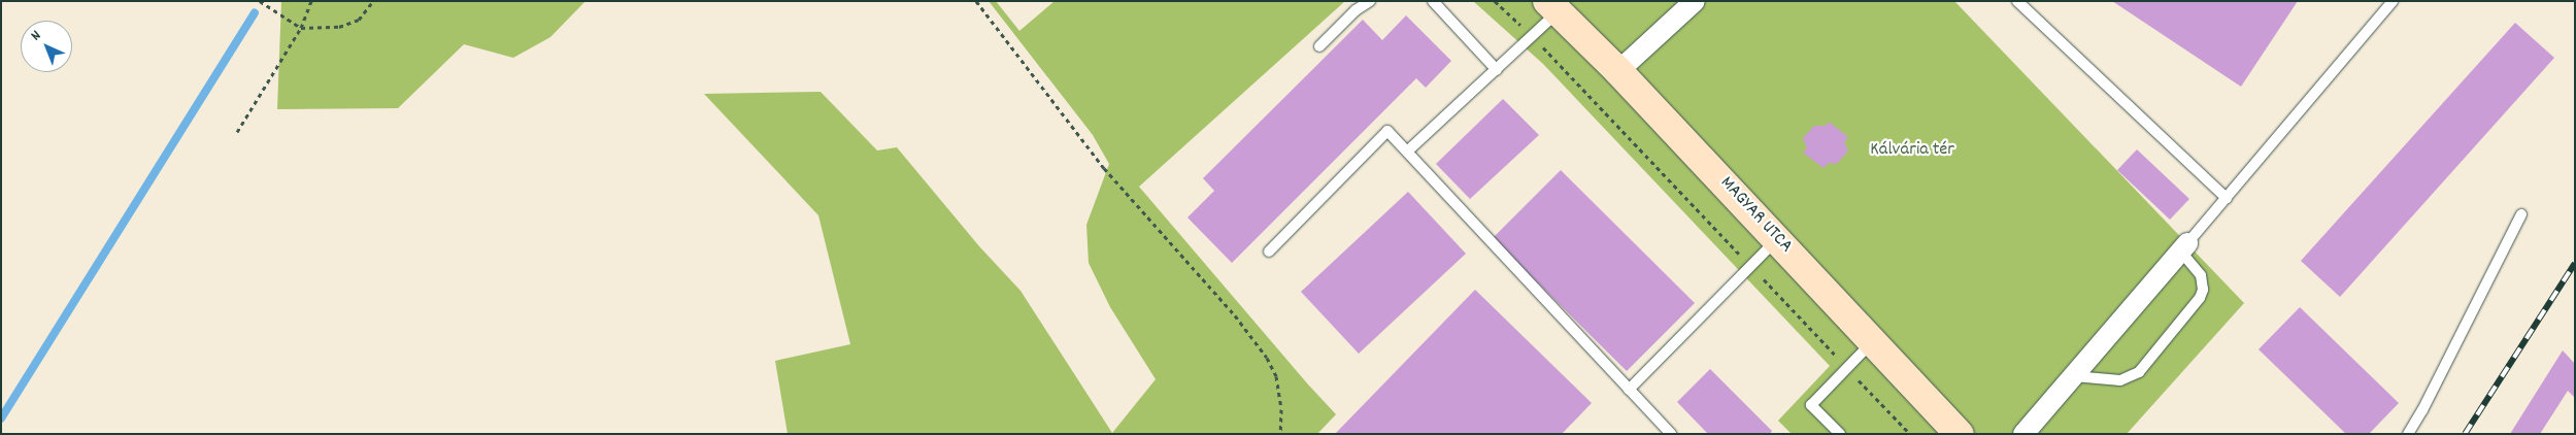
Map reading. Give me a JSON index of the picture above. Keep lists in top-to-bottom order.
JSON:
{
  "streets": {
    "main road": ["MAGYAR UTCA"]
  },
  "parks": ["Kálvária tér"],
  "north": "top left"
}
